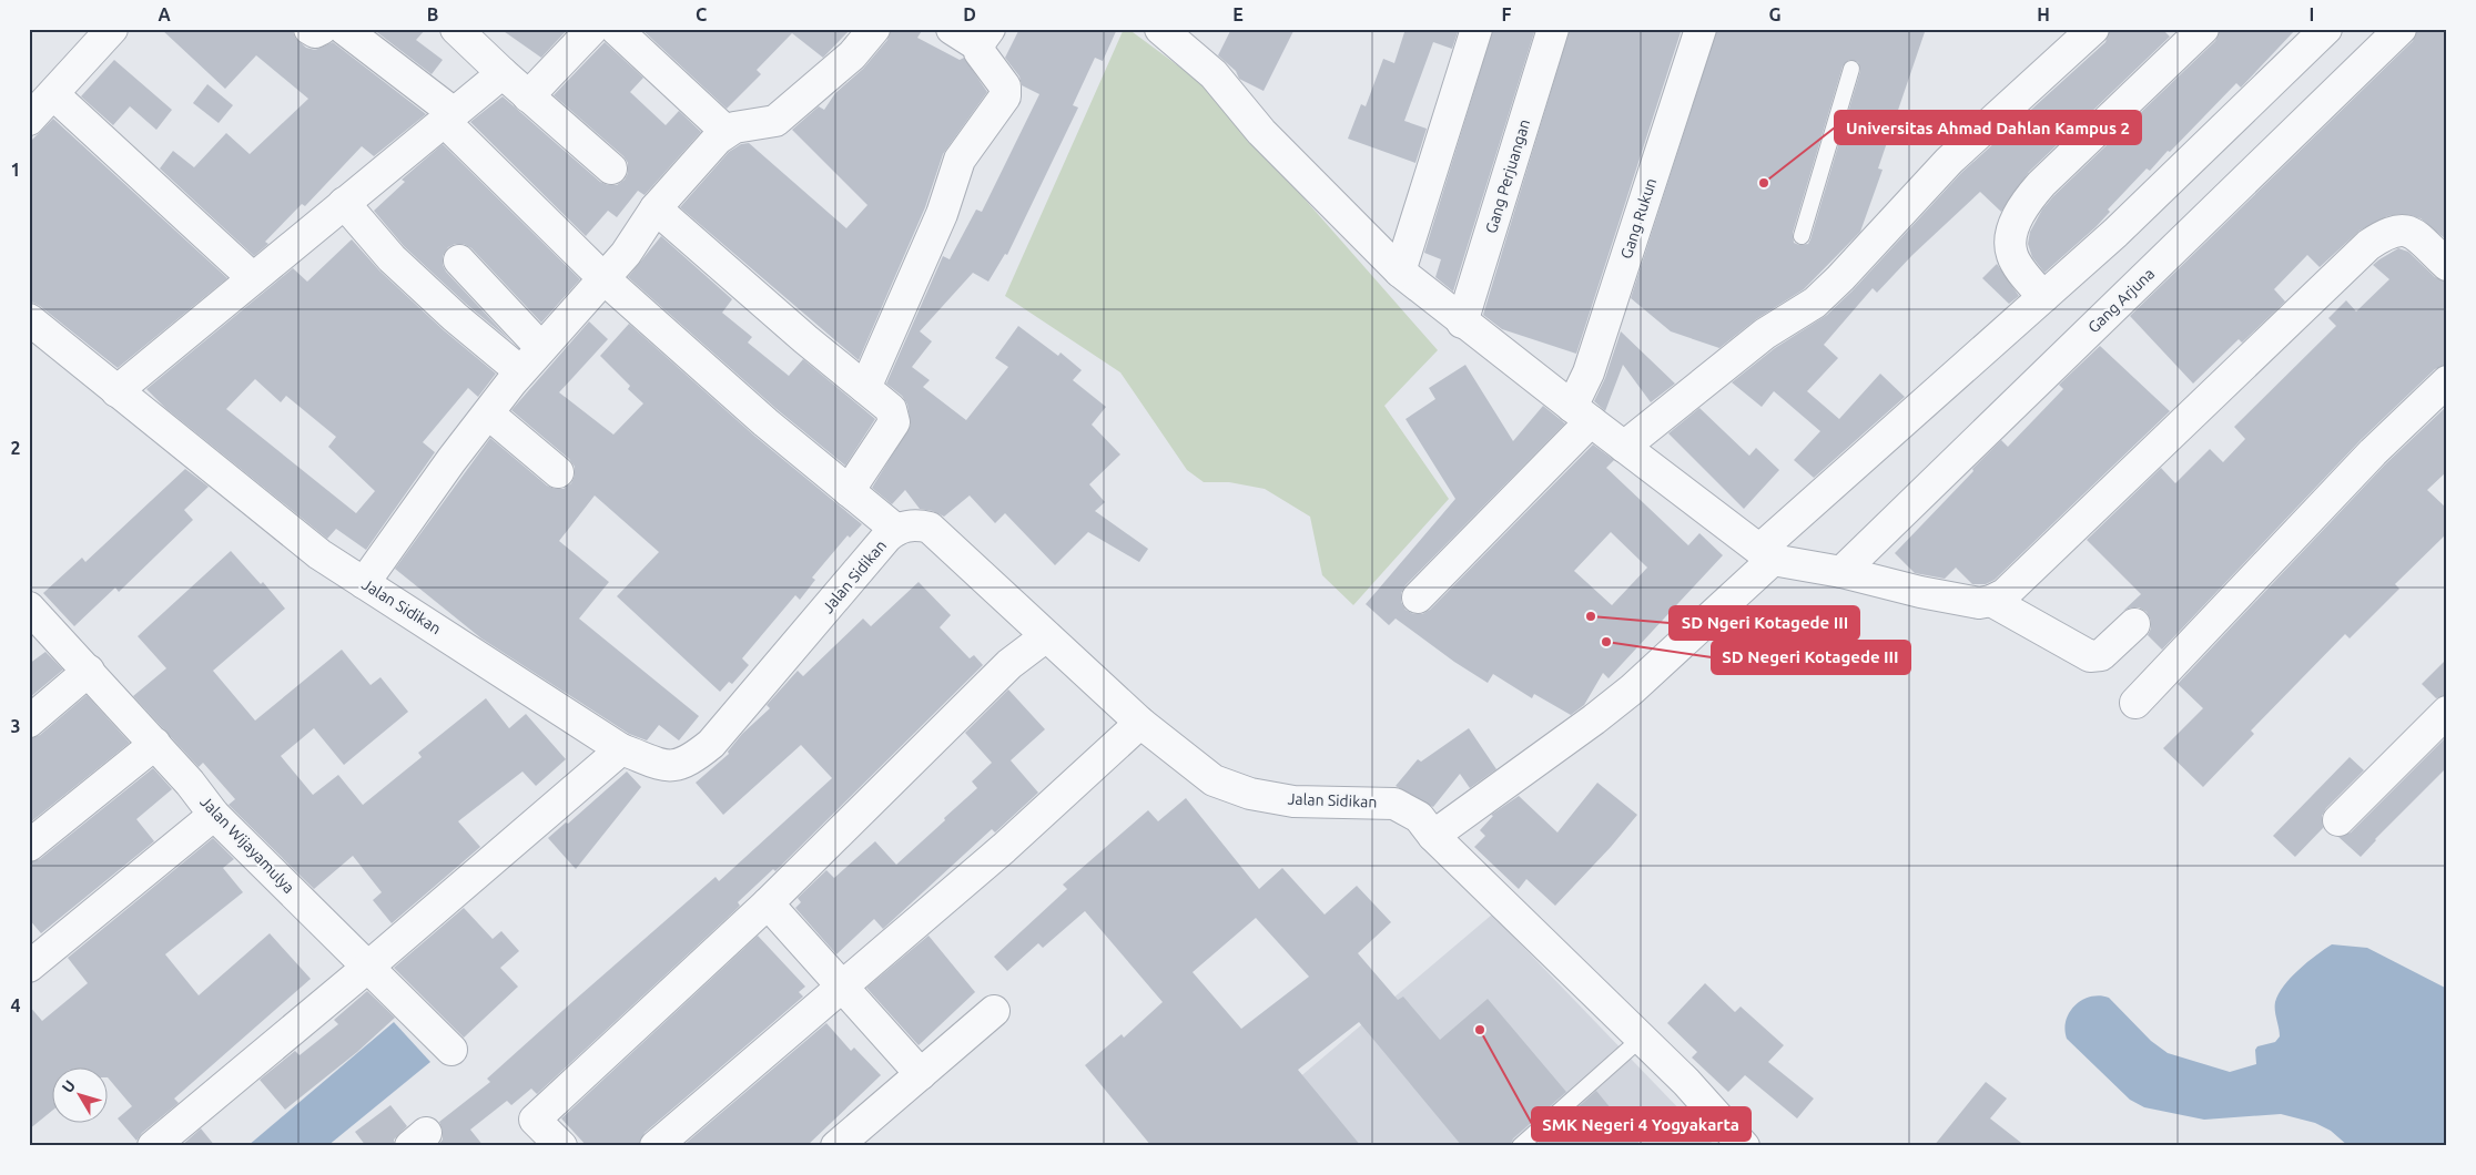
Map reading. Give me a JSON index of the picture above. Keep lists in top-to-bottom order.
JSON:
{
  "streets": {
    "street": [
      "Gang Perjuangan",
      "Gang Rukun",
      "Gang Arjuna",
      "Jalan Sidikan",
      "Jalan Wijayamulya"
    ]
  },
  "places": [
    "Universitas Ahmad Dahlan Kampus 2",
    "SD Ngeri Kotagede III",
    "SD Negeri Kotagede III",
    "SMK Negeri 4 Yogyakarta"
  ],
  "north": "top left",
  "grid": {
    "columns": [
      "A",
      "B",
      "C",
      "D",
      "E",
      "F",
      "G",
      "H",
      "I"
    ],
    "rows": [
      "1",
      "2",
      "3",
      "4"
    ]
  }
}
